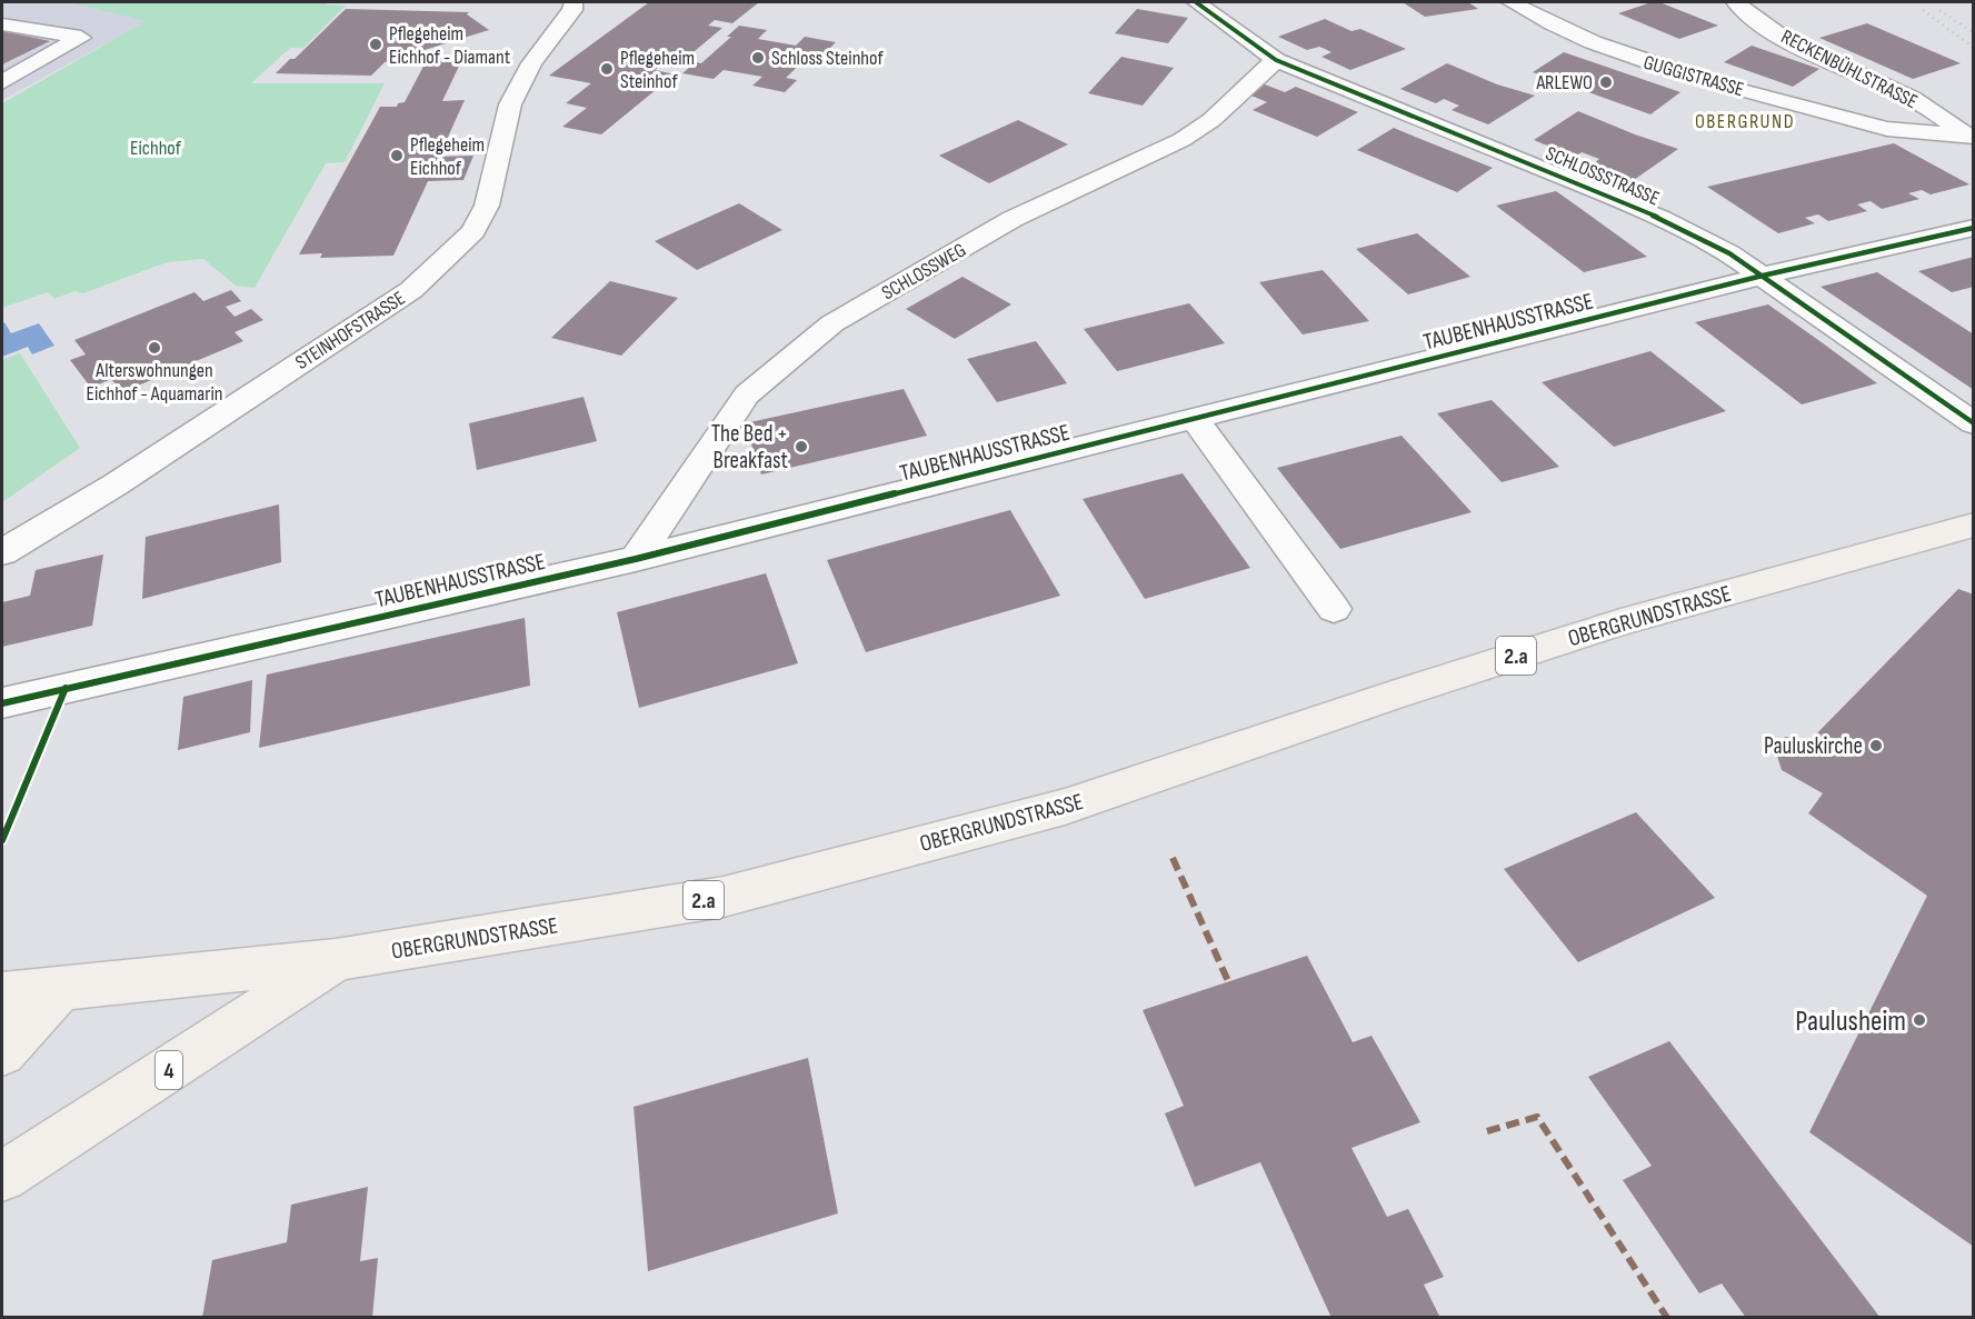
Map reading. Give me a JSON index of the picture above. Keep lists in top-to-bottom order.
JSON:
{
  "streets": {
    "main road": ["OBERGRUNDSTRASSE", "2.a", "4"],
    "street": [
      "RECKENBÜHLSTRASSE",
      "GUGGISTRASSE",
      "SCHLOSSSTRASSE",
      "SCHLOSSWEG",
      "TAUBENHAUSSTRASSE",
      "STEINHOFSTRASSE"
    ]
  },
  "crossings": [
    ["RECKENBÜHLSTRASSE", "GUGGISTRASSE"],
    ["SCHLOSSSTRASSE", "SCHLOSSWEG"],
    ["SCHLOSSSTRASSE", "TAUBENHAUSSTRASSE"],
    ["SCHLOSSWEG", "TAUBENHAUSSTRASSE"],
    ["OBERGRUNDSTRASSE", "4"]
  ],
  "districts": ["OBERGRUND"],
  "parks": ["Eichhof"],
  "places": [
    "Pflegeheim Eichhof - Diamant",
    "Schloss Steinhof",
    "Pflegeheim Steinhof",
    "ARLEWO",
    "Pflegeheim Eichhof",
    "Alterswohnungen Eichhof - Aquamarin",
    "The Bed + Breakfast",
    "Pauluskirche",
    "Paulusheim"
  ]
}
